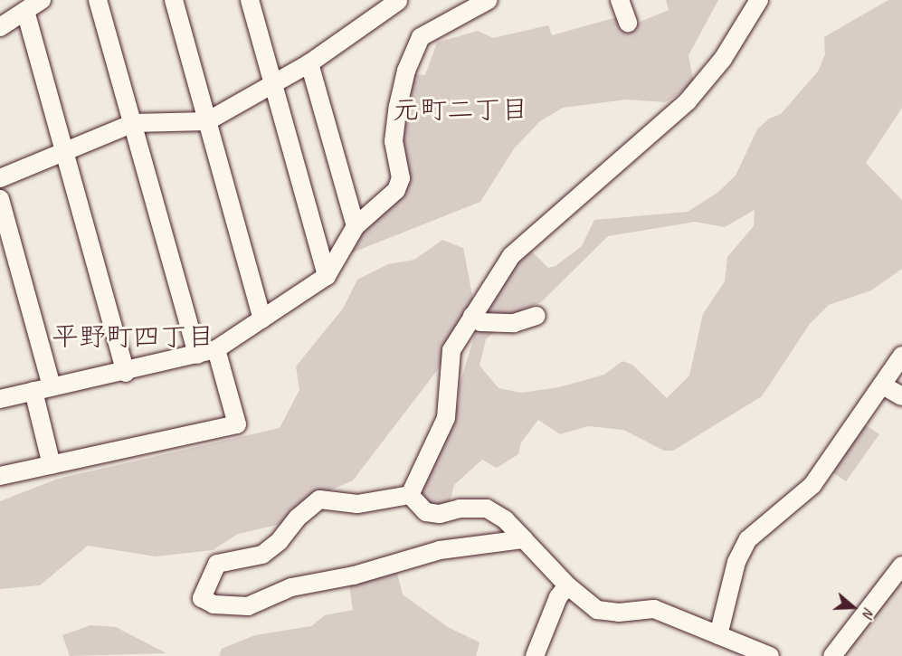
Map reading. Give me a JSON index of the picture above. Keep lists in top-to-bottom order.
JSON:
{
  "districts": ["元町二丁目", "平野町四丁目"],
  "north": "right"
}
